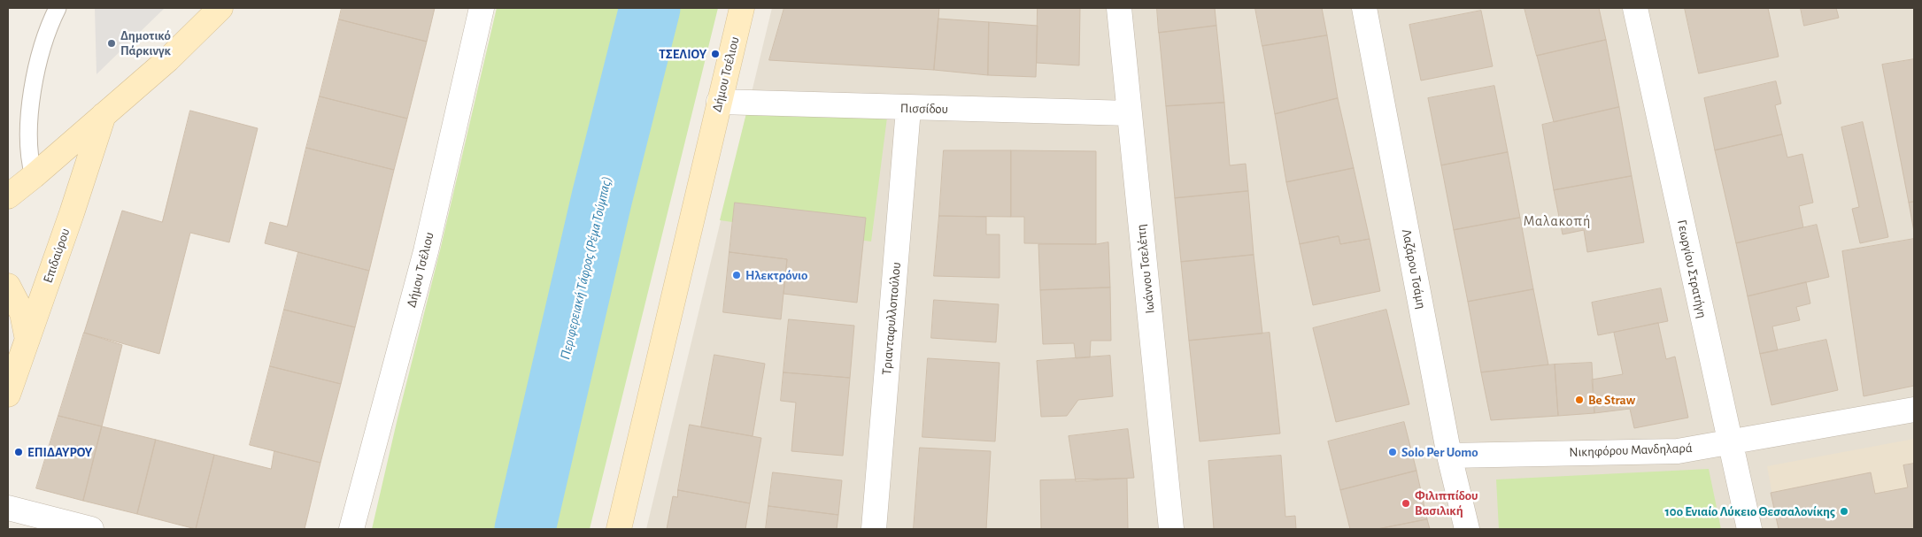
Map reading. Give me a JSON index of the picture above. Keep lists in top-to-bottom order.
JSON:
{
  "streets": {
    "street": [
      "Δήμου Τσέλιου",
      "Πισσίδου",
      "Επιδαύρου",
      "Ιωάννου Τσελέπη",
      "Λαζάρου Τσάμη",
      "Γεωργίου Στρατήγη",
      "Τριανταφυλλοπούλου",
      "Νικηφόρου Μανδηλαρά"
    ]
  },
  "crossings": [
    ["Δήμου Τσέλιου", "Πισσίδου"],
    ["Πισσίδου", "Ιωάννου Τσελέπη"],
    ["Πισσίδου", "Τριανταφυλλοπούλου"],
    ["Λαζάρου Τσάμη", "Νικηφόρου Μανδηλαρά"],
    ["Γεωργίου Στρατήγη", "Νικηφόρου Μανδηλαρά"]
  ],
  "districts": ["Μαλακοπή"],
  "water": ["Περιφερειακή Τάφρος (Ρέμα Τούμπας)"],
  "places": [
    "Δημοτικό Πάρκινγκ",
    "ΤΣΕΛΙΟΥ",
    "Ηλεκτρόνιο",
    "Be Straw",
    "ΕΠΙΔΑΥΡΟΥ",
    "Solo Per Uomo",
    "Φιλιππίδου Βασιλική",
    "10ο Ενιαίο Λύκειο Θεσσαλονίκης"
  ]
}
